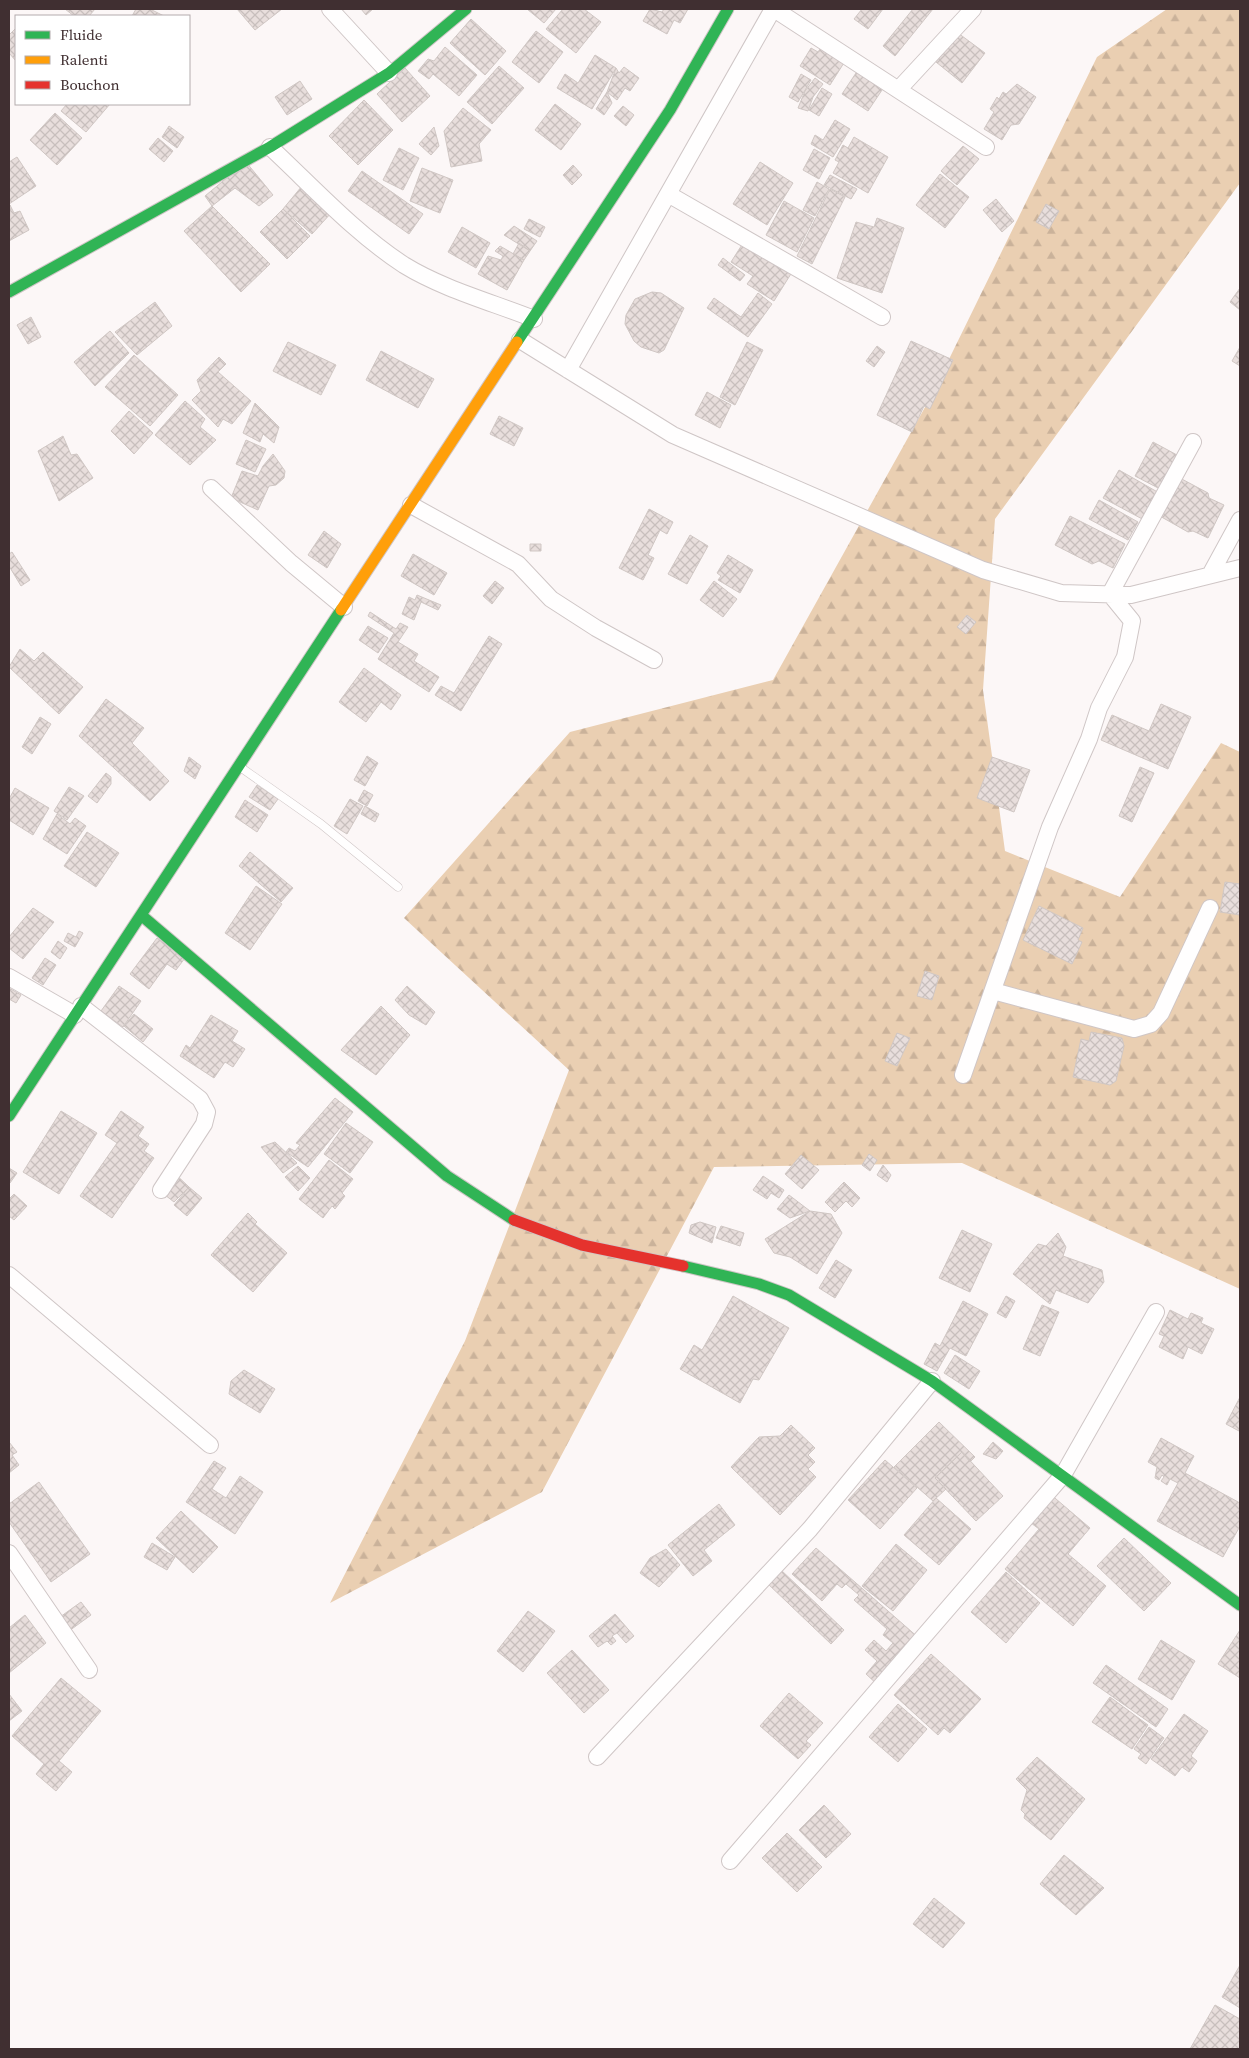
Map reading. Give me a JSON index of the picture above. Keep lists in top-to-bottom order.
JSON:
{
  "legend": ["Fluide", "Ralenti", "Bouchon"]
}
